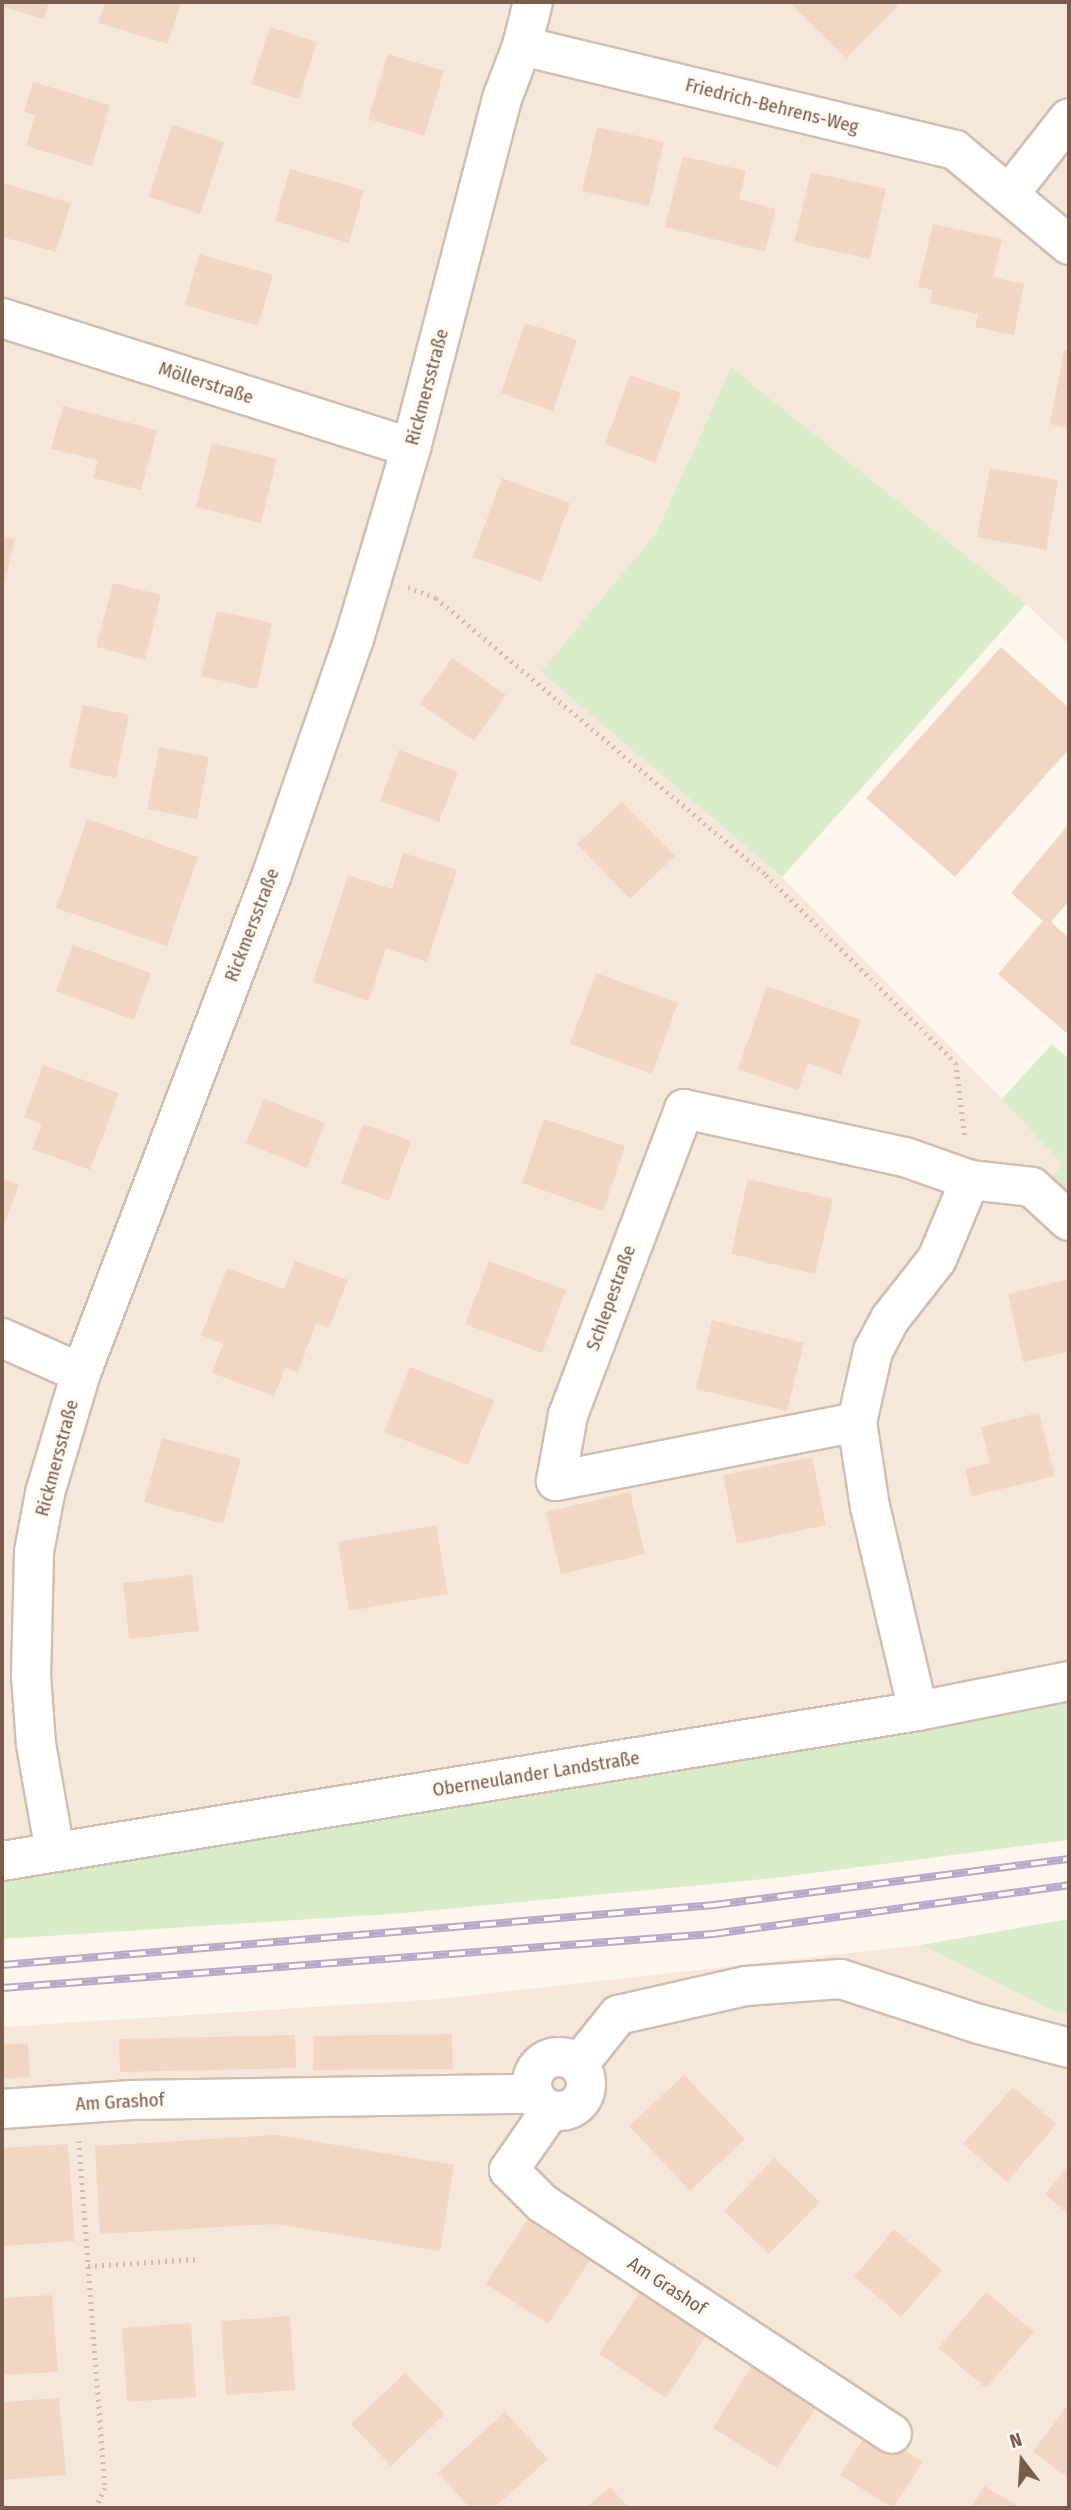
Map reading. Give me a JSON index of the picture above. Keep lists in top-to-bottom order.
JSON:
{
  "streets": {
    "street": [
      "Friedrich-Behrens-Weg",
      "Möllerstraße",
      "Rickmersstraße",
      "Schlepestraße",
      "Oberneulander Landstraße",
      "Am Grashof"
    ]
  },
  "crossings": [
    ["Friedrich-Behrens-Weg", "Rickmersstraße"],
    ["Möllerstraße", "Rickmersstraße"],
    ["Rickmersstraße", "Oberneulander Landstraße"]
  ],
  "north": "top"
}
